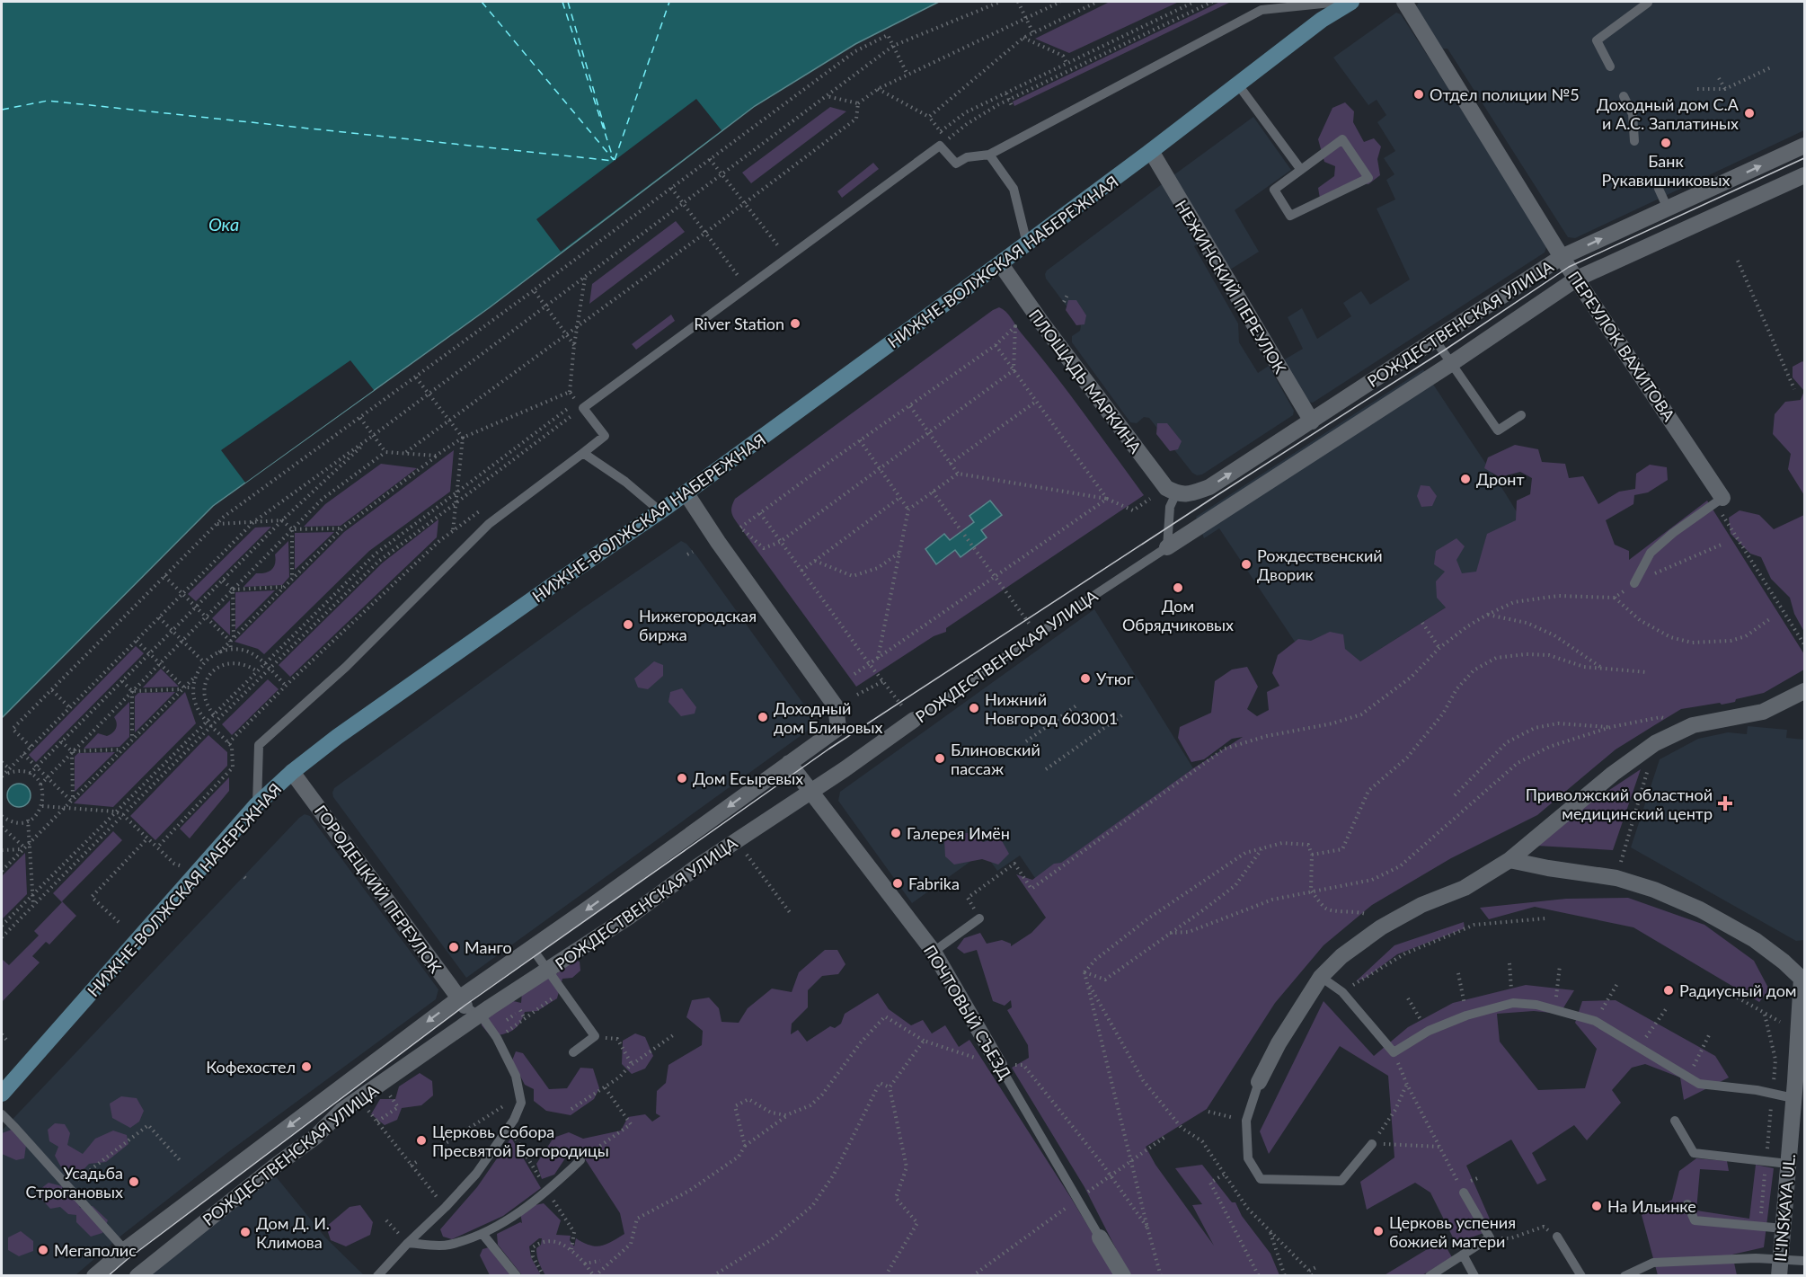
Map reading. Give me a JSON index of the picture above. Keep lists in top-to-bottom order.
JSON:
{
  "streets": {
    "main road": ["НИЖНЕ-ВОЛЖСКАЯ НАБЕРЕЖНАЯ"],
    "street": [
      "НЕЖИНСКИЙ ПЕРЕУЛОК",
      "РОЖДЕСТВЕНСКАЯ УЛИЦА",
      "ПЕРЕУЛОК ВАХИТОВА",
      "ПЛОЩАДЬ МАРКИНА",
      "ГОРОДЕЦКИЙ ПЕРЕУЛОК",
      "ПОЧТОВЫЙ СЪЕЗД",
      "IL'INSKAYA UL."
    ]
  },
  "crossings": [
    ["НИЖНЕ-ВОЛЖСКАЯ НАБЕРЕЖНАЯ", "НЕЖИНСКИЙ ПЕРЕУЛОК"],
    ["НИЖНЕ-ВОЛЖСКАЯ НАБЕРЕЖНАЯ", "РОЖДЕСТВЕНСКАЯ УЛИЦА"],
    ["НИЖНЕ-ВОЛЖСКАЯ НАБЕРЕЖНАЯ", "ПЛОЩАДЬ МАРКИНА"],
    ["НИЖНЕ-ВОЛЖСКАЯ НАБЕРЕЖНАЯ", "ГОРОДЕЦКИЙ ПЕРЕУЛОК"],
    ["НЕЖИНСКИЙ ПЕРЕУЛОК", "РОЖДЕСТВЕНСКАЯ УЛИЦА"],
    ["РОЖДЕСТВЕНСКАЯ УЛИЦА", "ПЕРЕУЛОК ВАХИТОВА"],
    ["РОЖДЕСТВЕНСКАЯ УЛИЦА", "ПЛОЩАДЬ МАРКИНА"],
    ["РОЖДЕСТВЕНСКАЯ УЛИЦА", "ГОРОДЕЦКИЙ ПЕРЕУЛОК"],
    ["РОЖДЕСТВЕНСКАЯ УЛИЦА", "ПОЧТОВЫЙ СЪЕЗД"]
  ],
  "water": ["Ока"],
  "places": {
    "other": [
      "Отдел полиции №5",
      "Доходный дом С.А и А.С. Заплатиных",
      "Банк Рукавишниковых",
      "River Station",
      "Дронт",
      "Рождественский Дворик",
      "Дом Обрядчиковых",
      "Нижегородская биржа",
      "Утюг",
      "Нижний Новгород 603001",
      "Доходный дом Блиновых",
      "Блиновский пассаж",
      "Дом Есыревых",
      "Галерея Имён",
      "Fabrika",
      "Манго",
      "Радиусный дом",
      "Кофехостел",
      "Церковь Собора Пресвятой Богородицы",
      "Усадьба Строгановых",
      "На Ильинке",
      "Церковь успения божией матери",
      "Дом Д. И. Климова",
      "Мегаполис"
    ],
    "health": ["Приволжский областной медицинский центр"]
  }
}
